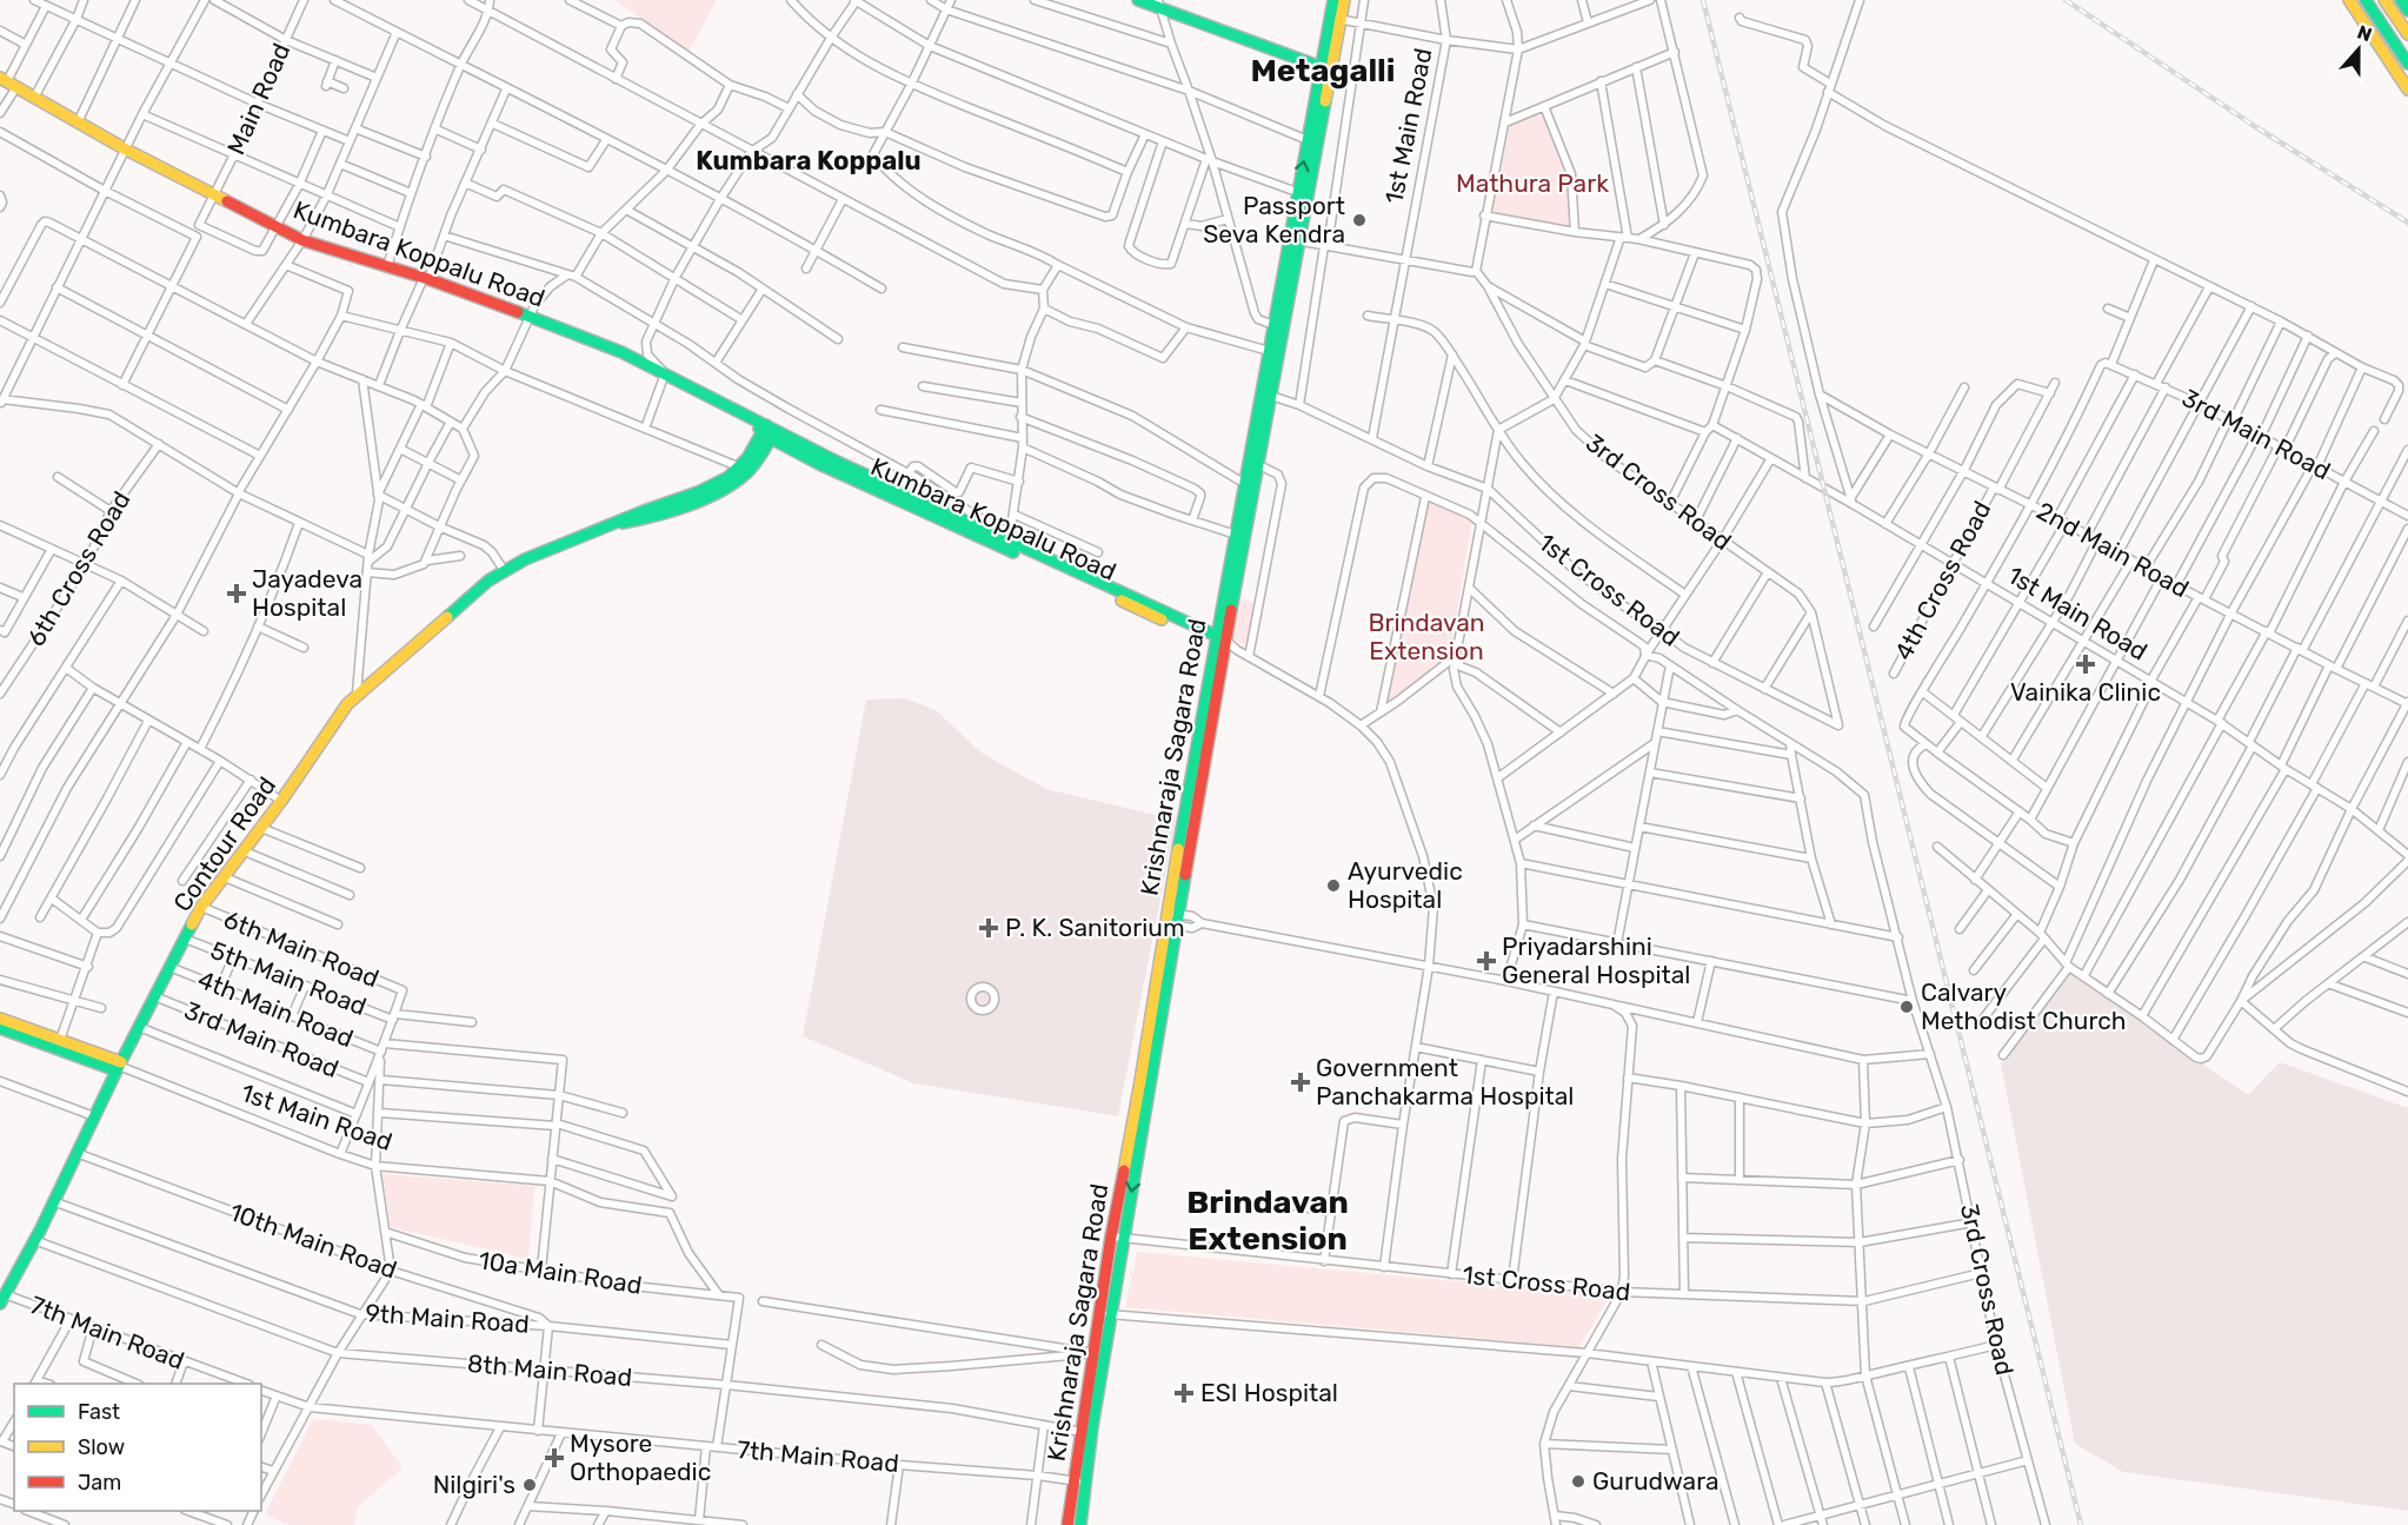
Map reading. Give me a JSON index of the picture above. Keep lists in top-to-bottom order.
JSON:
{
  "streets": {
    "main road": ["Kumbara Koppalu Road", "Krishnaraja Sagara Road", "Contour Road"],
    "street": [
      "Main Road",
      "1st Main Road",
      "3rd Main Road",
      "3rd Cross Road",
      "2nd Main Road",
      "6th Cross Road",
      "4th Cross Road",
      "1st Cross Road",
      "6th Main Road",
      "5th Main Road",
      "4th Main Road",
      "10th Main Road",
      "10a Main Road",
      "9th Main Road",
      "7th Main Road",
      "8th Main Road"
    ]
  },
  "crossings": [
    ["Main Road", "Kumbara Koppalu Road"],
    ["1st Main Road", "4th Cross Road"],
    ["1st Main Road", "1st Cross Road"],
    ["1st Main Road", "Contour Road"],
    ["1st Main Road", "10a Main Road"],
    ["Kumbara Koppalu Road", "Krishnaraja Sagara Road"],
    ["Kumbara Koppalu Road", "Contour Road"],
    ["3rd Main Road", "Contour Road"],
    ["3rd Cross Road", "1st Cross Road"],
    ["2nd Main Road", "4th Cross Road"],
    ["1st Cross Road", "Krishnaraja Sagara Road"],
    ["Krishnaraja Sagara Road", "7th Main Road"],
    ["Krishnaraja Sagara Road", "8th Main Road"],
    ["Contour Road", "6th Main Road"],
    ["Contour Road", "5th Main Road"],
    ["Contour Road", "4th Main Road"],
    ["Contour Road", "10th Main Road"],
    ["Contour Road", "9th Main Road"],
    ["Contour Road", "7th Main Road"],
    ["Contour Road", "8th Main Road"],
    ["6th Main Road", "5th Main Road"],
    ["10th Main Road", "9th Main Road"],
    ["10a Main Road", "9th Main Road"]
  ],
  "districts": ["Metagalli", "Kumbara Koppalu", "Brindavan Extension"],
  "parks": ["Mathura Park", "Brindavan Extension"],
  "places": {
    "other": [
      "Passport Seva Kendra",
      "Ayurvedic Hospital",
      "Calvary Methodist Church",
      "Gurudwara",
      "Nilgiri's"
    ],
    "health": [
      "Jayadeva Hospital",
      "Vainika Clinic",
      "P. K. Sanitorium",
      "Priyadarshini General Hospital",
      "Government Panchakarma Hospital",
      "ESI Hospital",
      "Mysore Orthopaedic"
    ]
  },
  "legend": ["Fast", "Slow", "Jam"],
  "north": "top"
}
